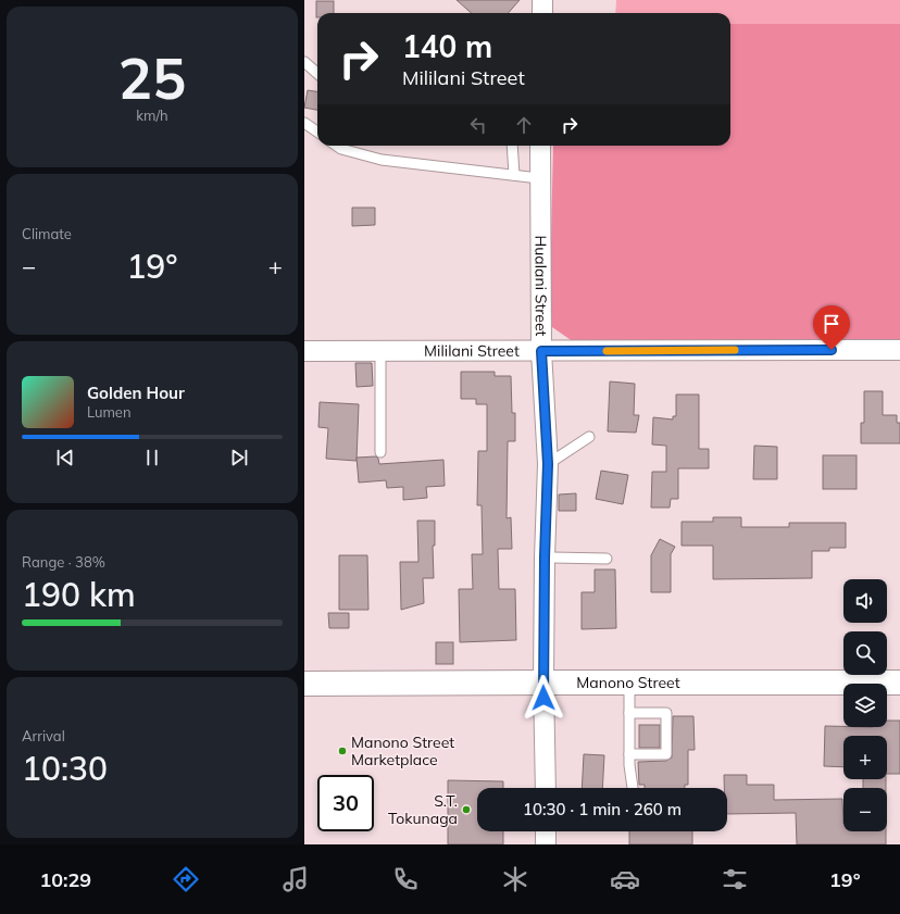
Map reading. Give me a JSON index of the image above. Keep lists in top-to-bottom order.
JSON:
{
  "streets": {
    "street": ["Hualani Street", "Mililani Street", "Manono Street"]
  },
  "crossings": [
    ["Hualani Street", "Mililani Street"],
    ["Hualani Street", "Manono Street"]
  ],
  "places": ["Manono Street Marketplace", "S.T. Tokunaga"],
  "page": {
    "tile": [
      ["25", "km/h"],
      "Climate",
      ["Range · 38%", "190 km"],
      ["Arrival", "10:30"]
    ],
    "turn": ["140 m", "Mililani Street"],
    "heat": ["−", "19°", "+"],
    "song": ["Golden Hour", "Lumen"],
    "map_buttons": ["+", "−"],
    "limit": "30",
    "trip": "10:30 · 1 min · 260 m",
    "tabs": ["10:29", "19°"]
  }
}
